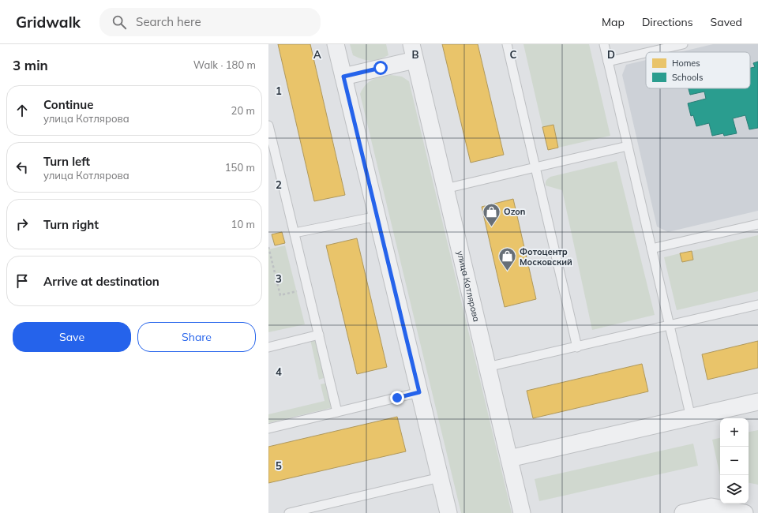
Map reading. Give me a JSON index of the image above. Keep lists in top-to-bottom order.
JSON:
{
  "streets": {
    "street": ["улица Котлярова"]
  },
  "places": {
    "shop": ["Ozon", "Фотоцентр Московский"]
  },
  "legend": ["Homes", "Schools"],
  "page": {
    "header": "Gridwalk",
    "search": "Search here",
    "nav": ["Map", "Directions", "Saved"],
    "heading": ["3 min", "Walk · 180 m"],
    "list": [
      ["Continue", "улица Котлярова", "20 m"],
      ["Turn left", "улица Котлярова", "150 m"],
      ["Turn right", "10 m"],
      "Arrive at destination"
    ],
    "buttons": ["Save", "Share"],
    "map_buttons": ["+", "−"]
  },
  "grid": {
    "columns": [
      "A",
      "B",
      "C",
      "D"
    ],
    "rows": [
      "1",
      "2",
      "3",
      "4",
      "5"
    ]
  }
}
